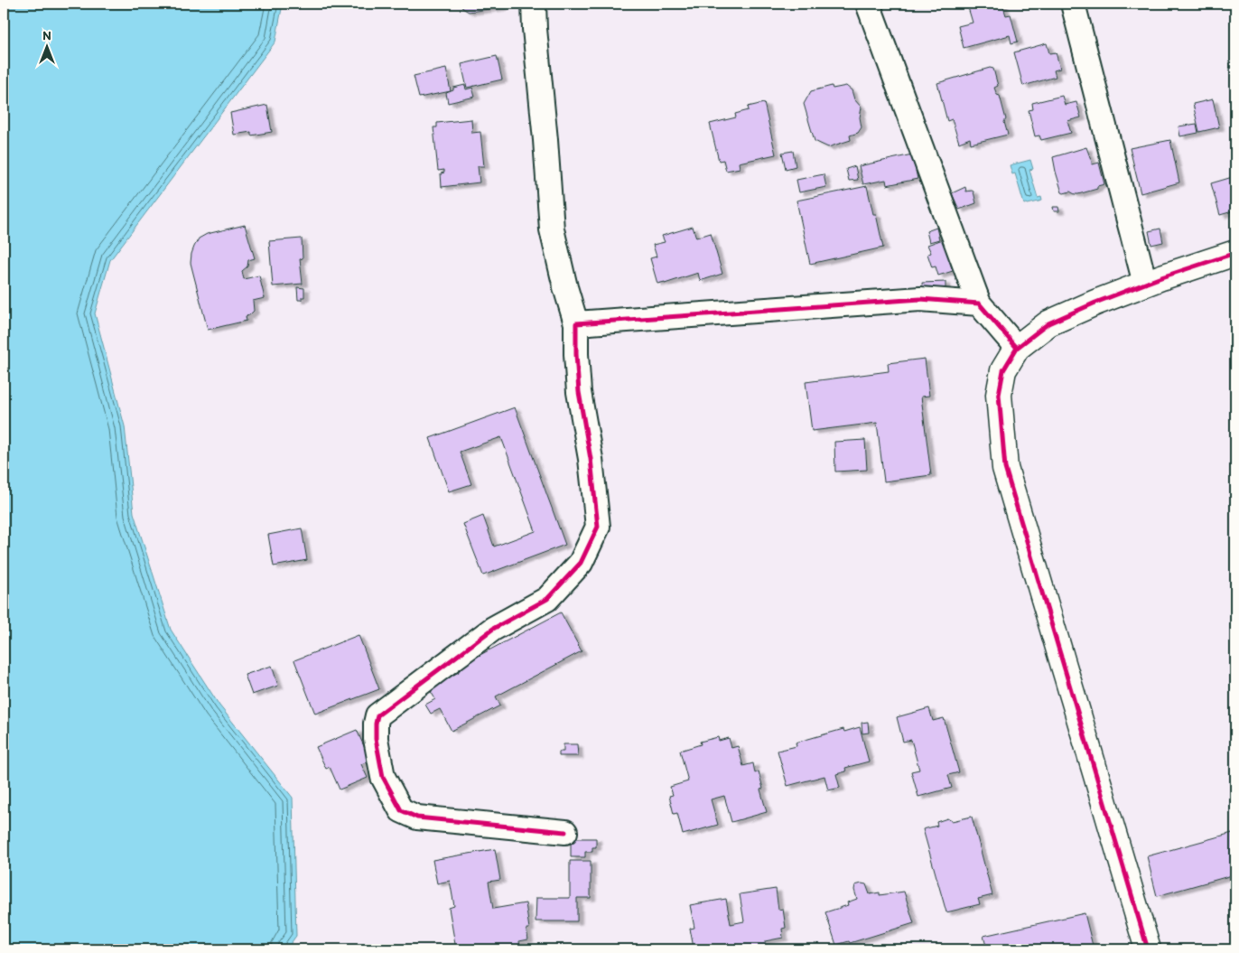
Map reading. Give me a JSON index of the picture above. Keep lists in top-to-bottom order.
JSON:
{
  "north": "top"
}
